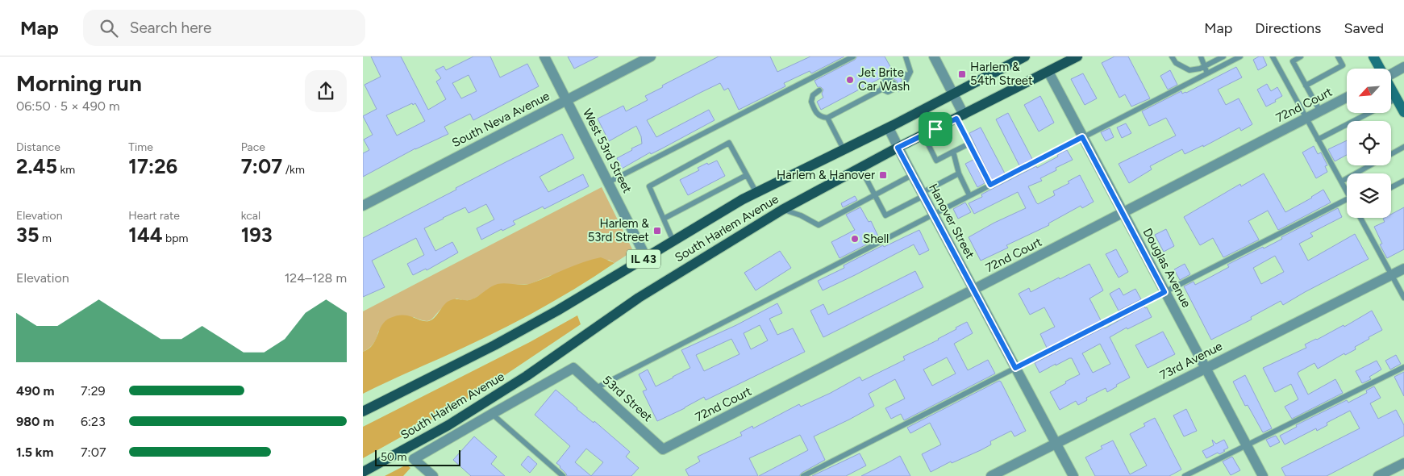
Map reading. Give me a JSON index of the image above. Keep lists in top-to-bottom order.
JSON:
{
  "streets": {
    "main road": ["South Harlem Avenue", "IL 43"],
    "street": [
      "72nd Court",
      "South Neva Avenue",
      "West 53rd Street",
      "Hanover Street",
      "Douglas Avenue",
      "73rd Avenue",
      "53rd Street"
    ]
  },
  "crossings": [
    ["72nd Court", "Hanover Street"],
    ["72nd Court", "Douglas Avenue"],
    ["72nd Court", "53rd Street"],
    ["South Neva Avenue", "West 53rd Street"],
    ["West 53rd Street", "South Harlem Avenue"],
    ["Hanover Street", "South Harlem Avenue"],
    ["Hanover Street", "73rd Avenue"],
    ["South Harlem Avenue", "Douglas Avenue"],
    ["Douglas Avenue", "73rd Avenue"]
  ],
  "places": {
    "transit": ["Harlem & 54th Street", "Harlem & Hanover", "Harlem & 53rd Street"],
    "other": ["Jet Brite Car Wash", "Shell"]
  },
  "scale_bar": "50 m",
  "north": "bottom left",
  "page": {
    "header": "Map",
    "search": "Search here",
    "nav": ["Map", "Directions", "Saved"],
    "heading": ["Morning run", "06:50 · 5 × 490 m"],
    "stats": [
      ["Distance", "2.45 km"],
      ["Time", "17:26"],
      ["Pace", "7:07 /km"],
      ["Elevation", "35 m"],
      ["Heart rate", "144 bpm"],
      ["kcal", "193"]
    ],
    "chart": ["Elevation", "124–128 m"],
    "list": [
      {
        "name": "490 m",
        "note": "7:29"
      },
      {
        "name": "980 m",
        "note": "6:23"
      },
      {
        "name": "1.5 km",
        "note": "7:07"
      }
    ],
    "scale": "50 m"
  }
}
